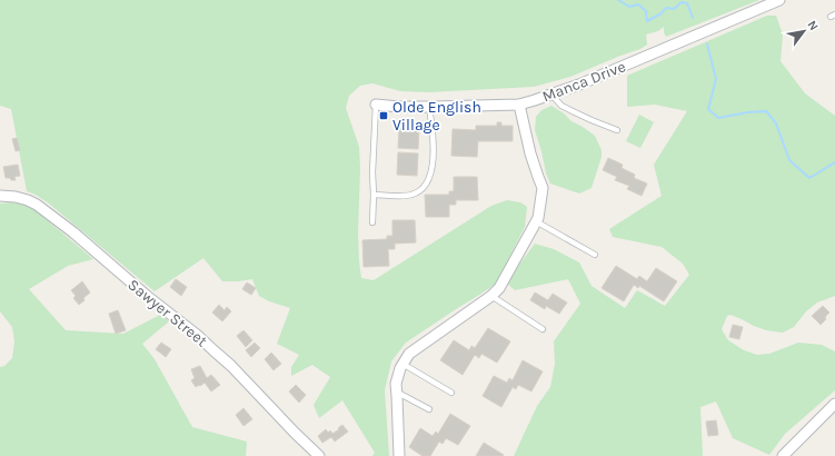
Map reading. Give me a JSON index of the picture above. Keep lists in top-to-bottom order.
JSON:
{
  "streets": {
    "street": ["Manca Drive", "Sawyer Street"]
  },
  "places": {
    "transit": ["Olde English Village"]
  },
  "north": "top right"
}
